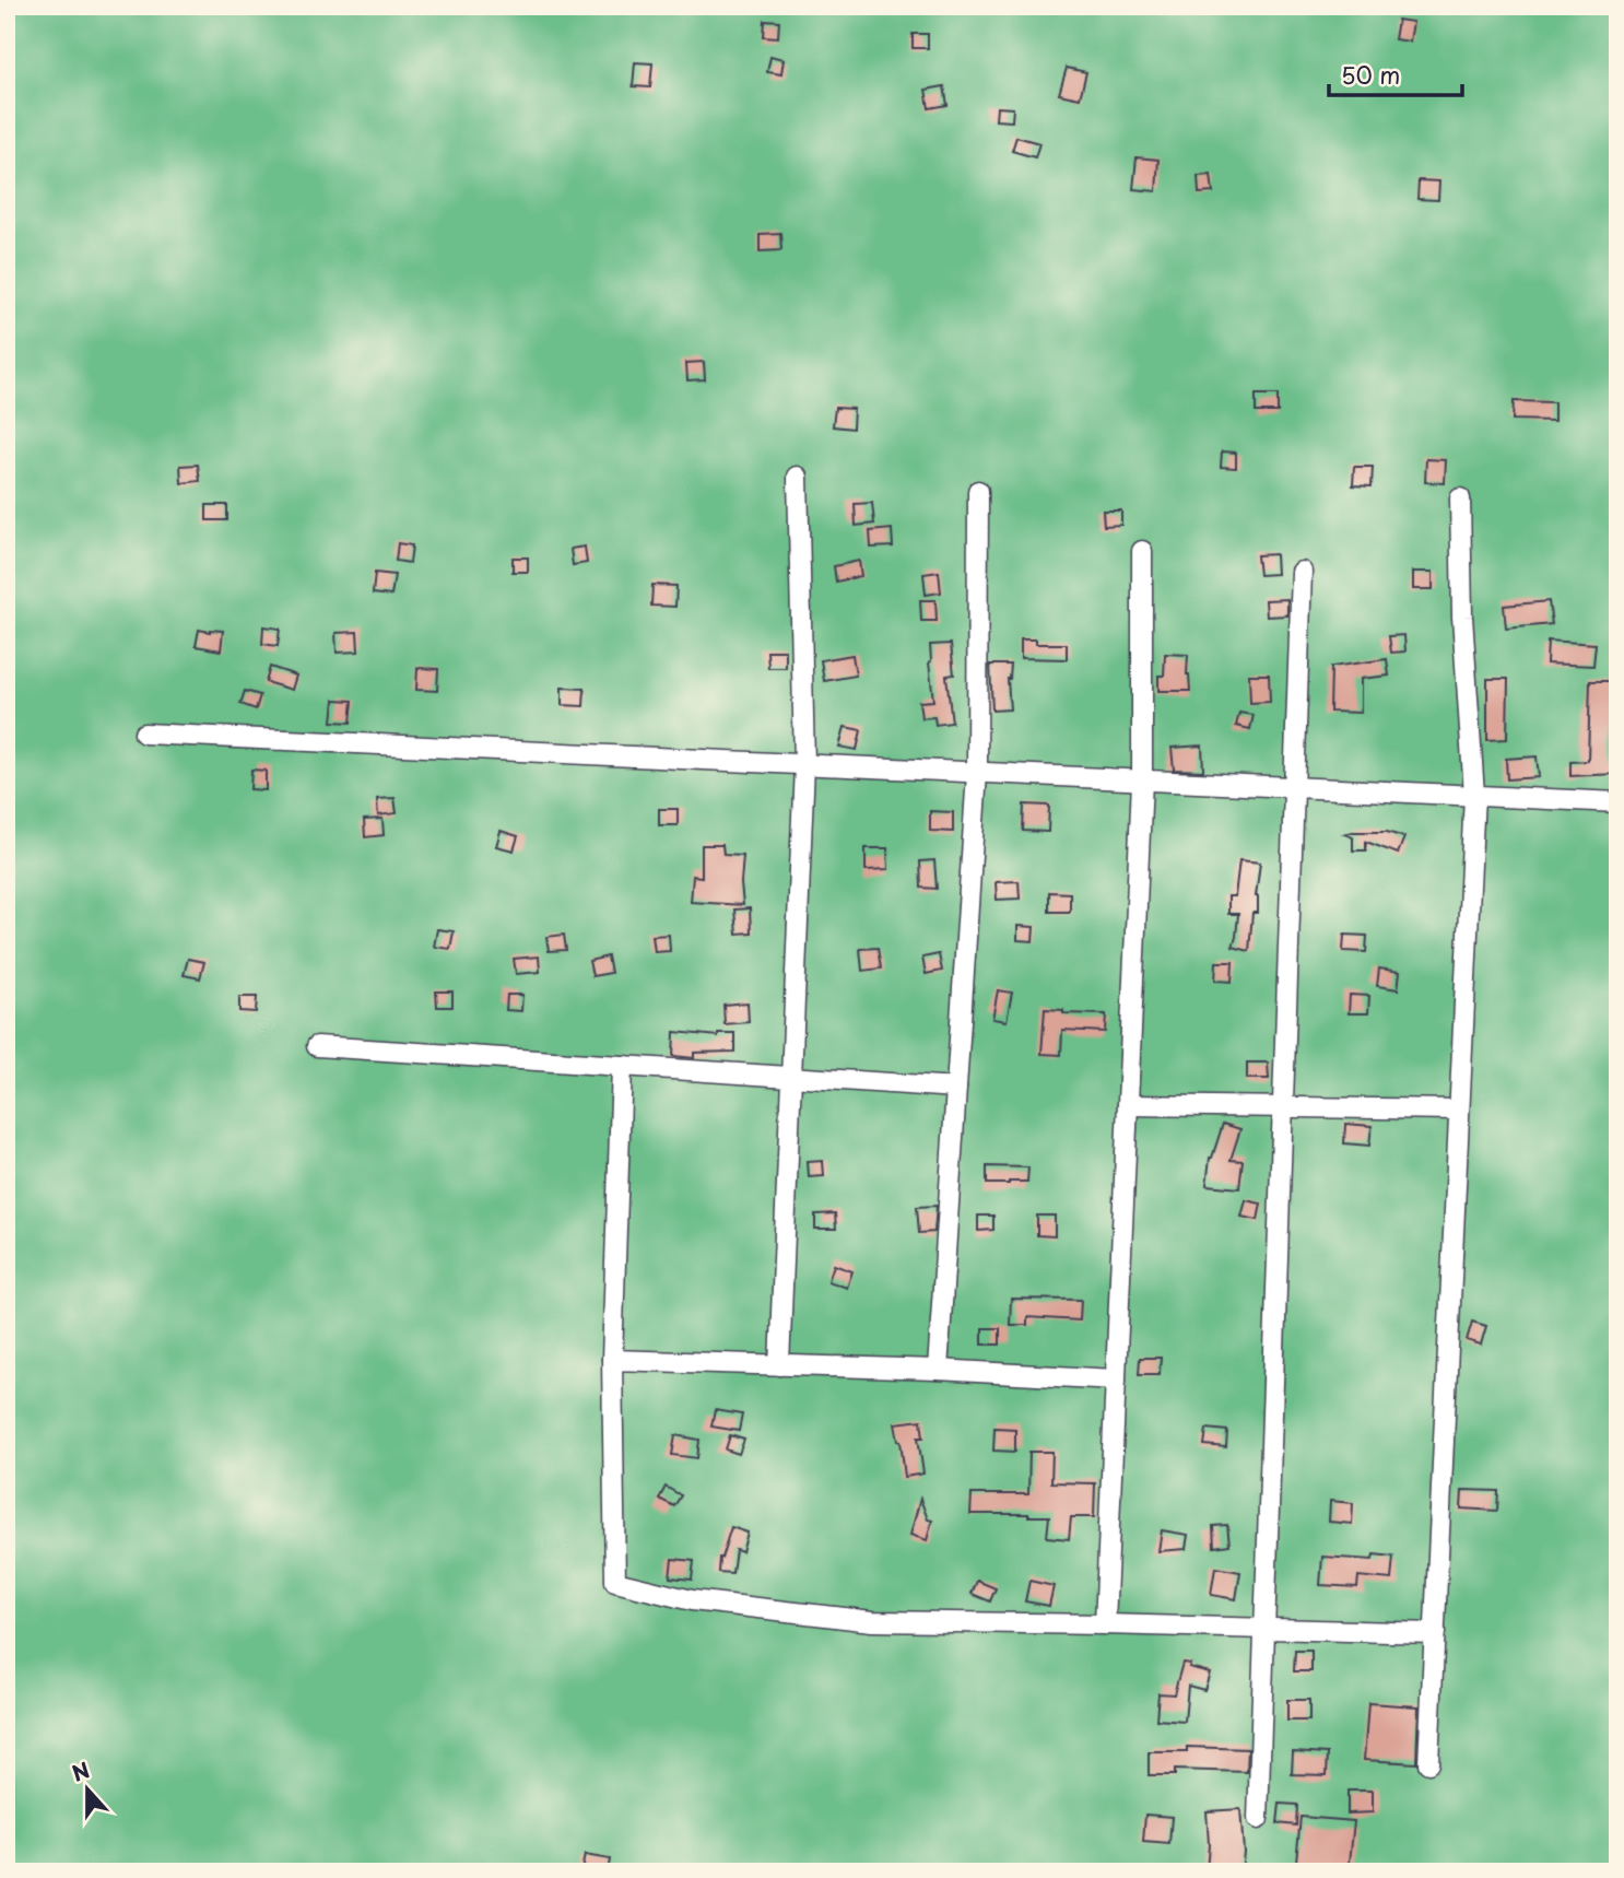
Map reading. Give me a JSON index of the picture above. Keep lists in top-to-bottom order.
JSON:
{
  "scale_bar": "50 m",
  "north": "top"
}
